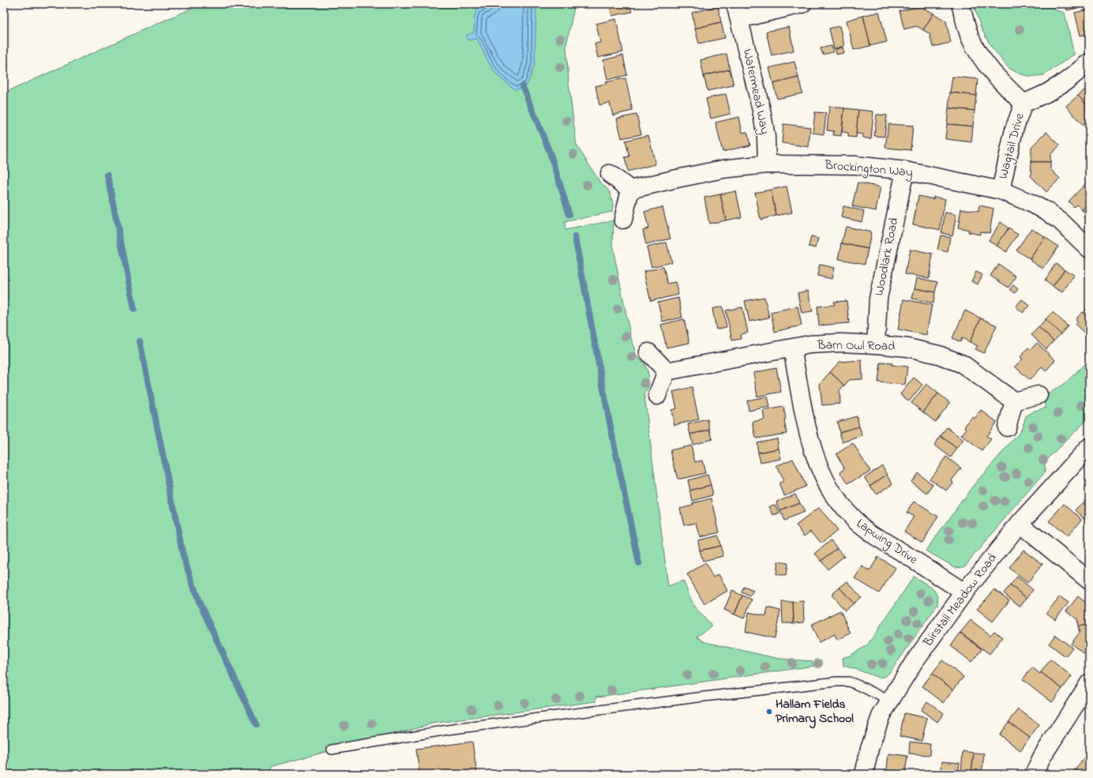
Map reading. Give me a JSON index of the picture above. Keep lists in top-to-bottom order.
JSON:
{
  "streets": {
    "street": [
      "Watermead Way",
      "Wagtail Drive",
      "Brockington Way",
      "Woodlark Road",
      "Barn Owl Road",
      "Lapwing Drive",
      "Birstall Meadow Road"
    ]
  },
  "crossings": [
    ["Watermead Way", "Brockington Way"],
    ["Wagtail Drive", "Brockington Way"],
    ["Brockington Way", "Woodlark Road"],
    ["Woodlark Road", "Barn Owl Road"],
    ["Barn Owl Road", "Lapwing Drive"],
    ["Lapwing Drive", "Birstall Meadow Road"]
  ],
  "places": ["Hallam Fields Primary School"]
}
